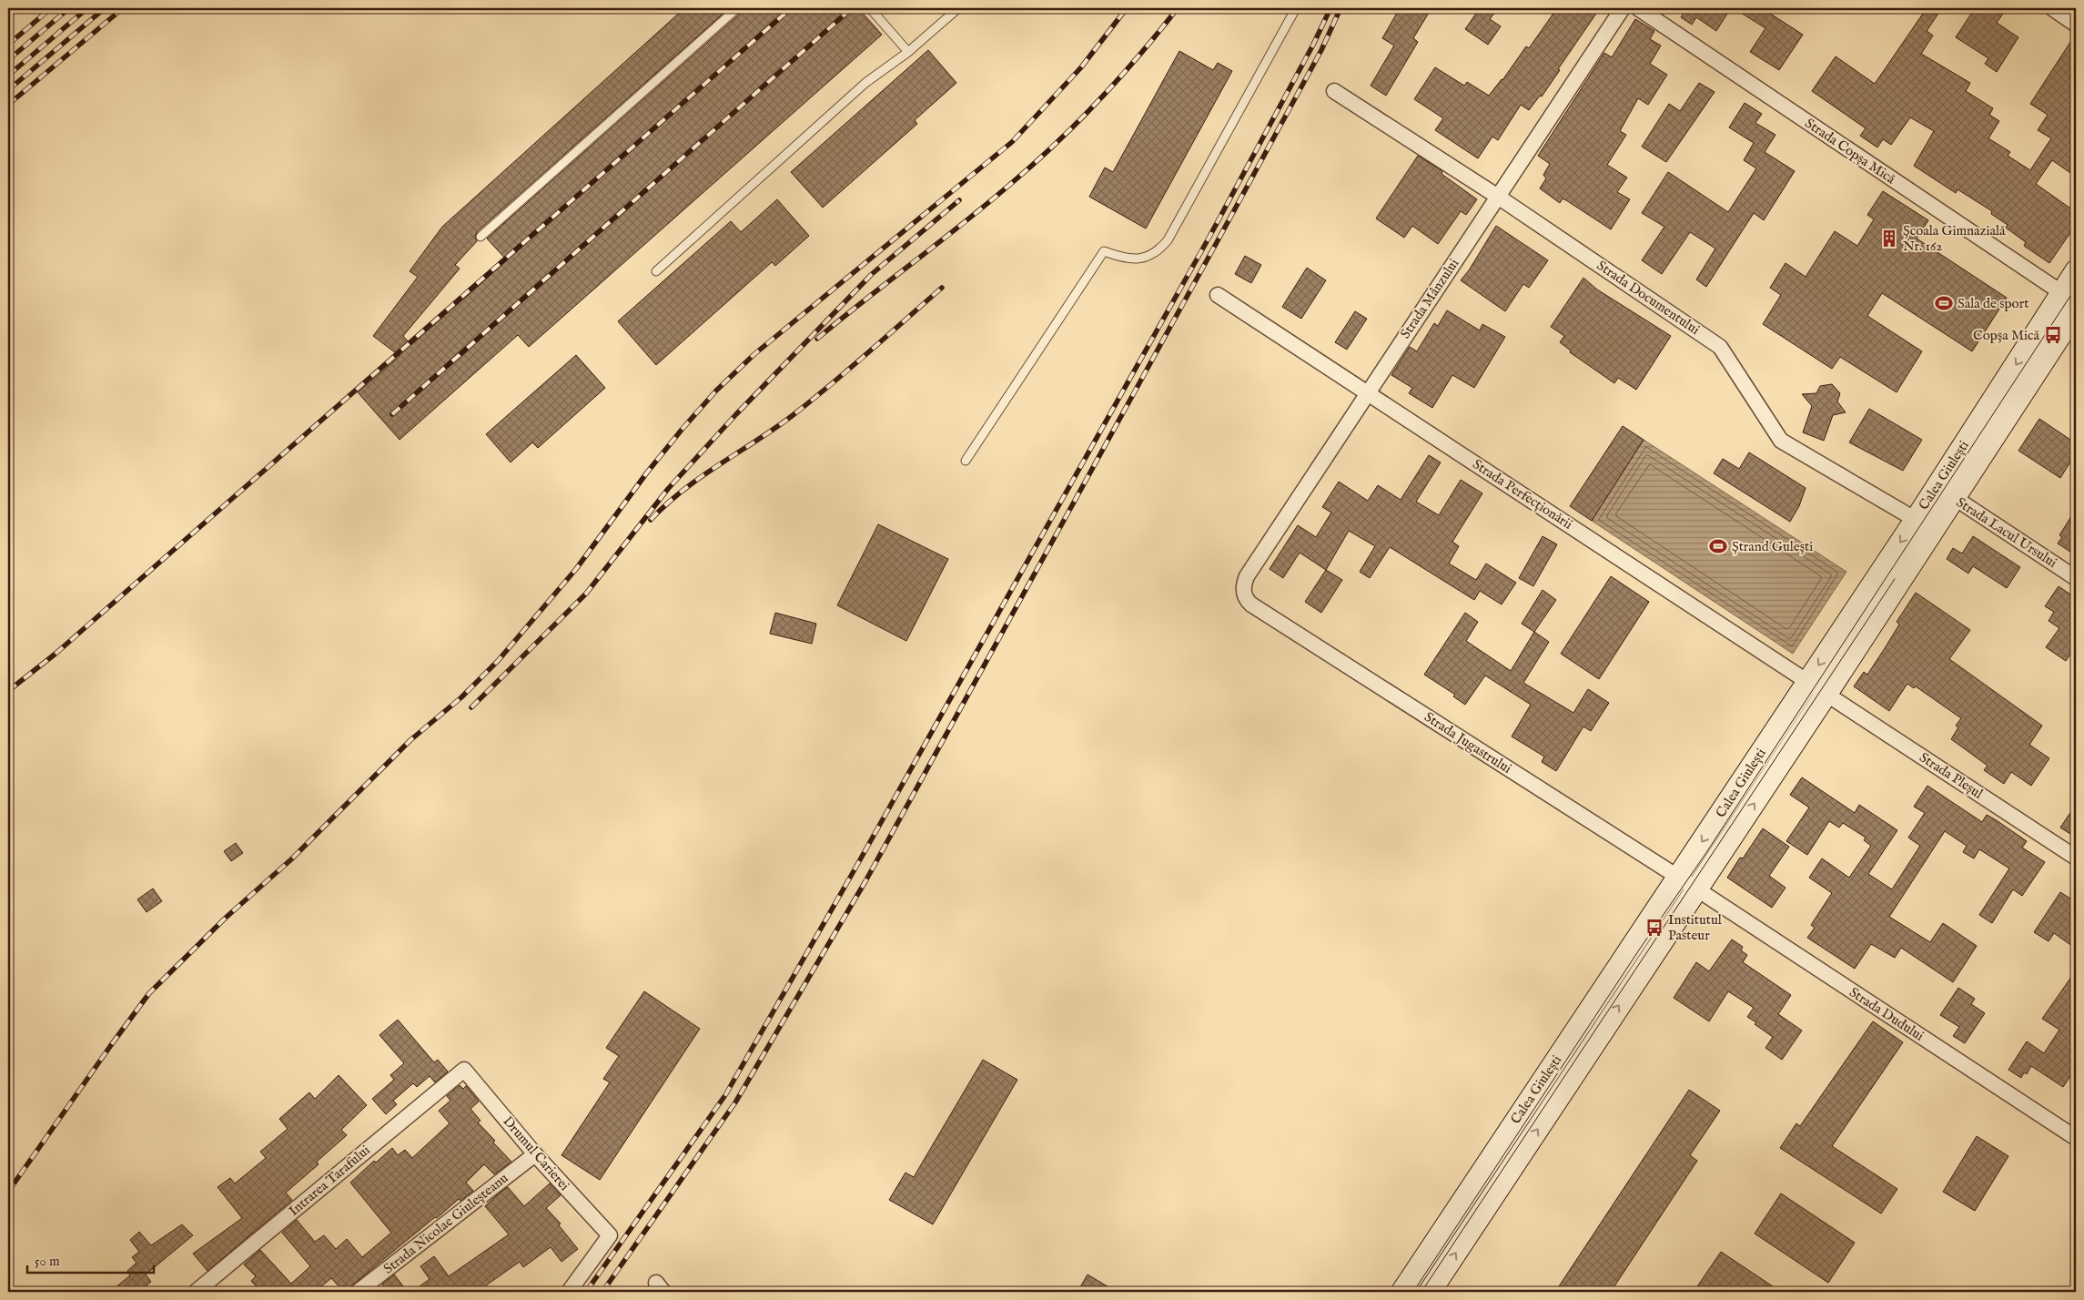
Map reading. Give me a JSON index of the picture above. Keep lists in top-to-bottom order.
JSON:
{
  "streets": {
    "main road": ["Calea Giulești"],
    "street": [
      "Strada Copșa Mică",
      "Strada Documentului",
      "Strada Mânzului",
      "Strada Perfecționării",
      "Strada Lacul Ursului",
      "Strada Jugastrului",
      "Strada Pleșul",
      "Strada Dudului",
      "Drumul Carierei",
      "Intrarea Tarafului",
      "Strada Nicolae Giuleșteanu"
    ]
  },
  "crossings": [
    ["Strada Copșa Mică", "Calea Giulești"],
    ["Strada Documentului", "Strada Mânzului"],
    ["Strada Documentului", "Calea Giulești"],
    ["Strada Mânzului", "Strada Perfecționării"],
    ["Strada Mânzului", "Strada Jugastrului"],
    ["Calea Giulești", "Strada Perfecționării"],
    ["Calea Giulești", "Strada Lacul Ursului"],
    ["Calea Giulești", "Strada Jugastrului"],
    ["Calea Giulești", "Strada Pleșul"],
    ["Calea Giulești", "Strada Dudului"],
    ["Strada Perfecționării", "Strada Pleșul"],
    ["Strada Jugastrului", "Strada Dudului"],
    ["Drumul Carierei", "Intrarea Tarafului"],
    ["Drumul Carierei", "Strada Nicolae Giuleșteanu"]
  ],
  "places": {
    "building": ["Școala Gimnazială Nr. 162"],
    "sports": ["Sala de sport", "Ștrand Gulești"],
    "bus stop": ["Copșa Mică", "Institutul Pasteur"]
  },
  "scale_bar": "50 m"
}
